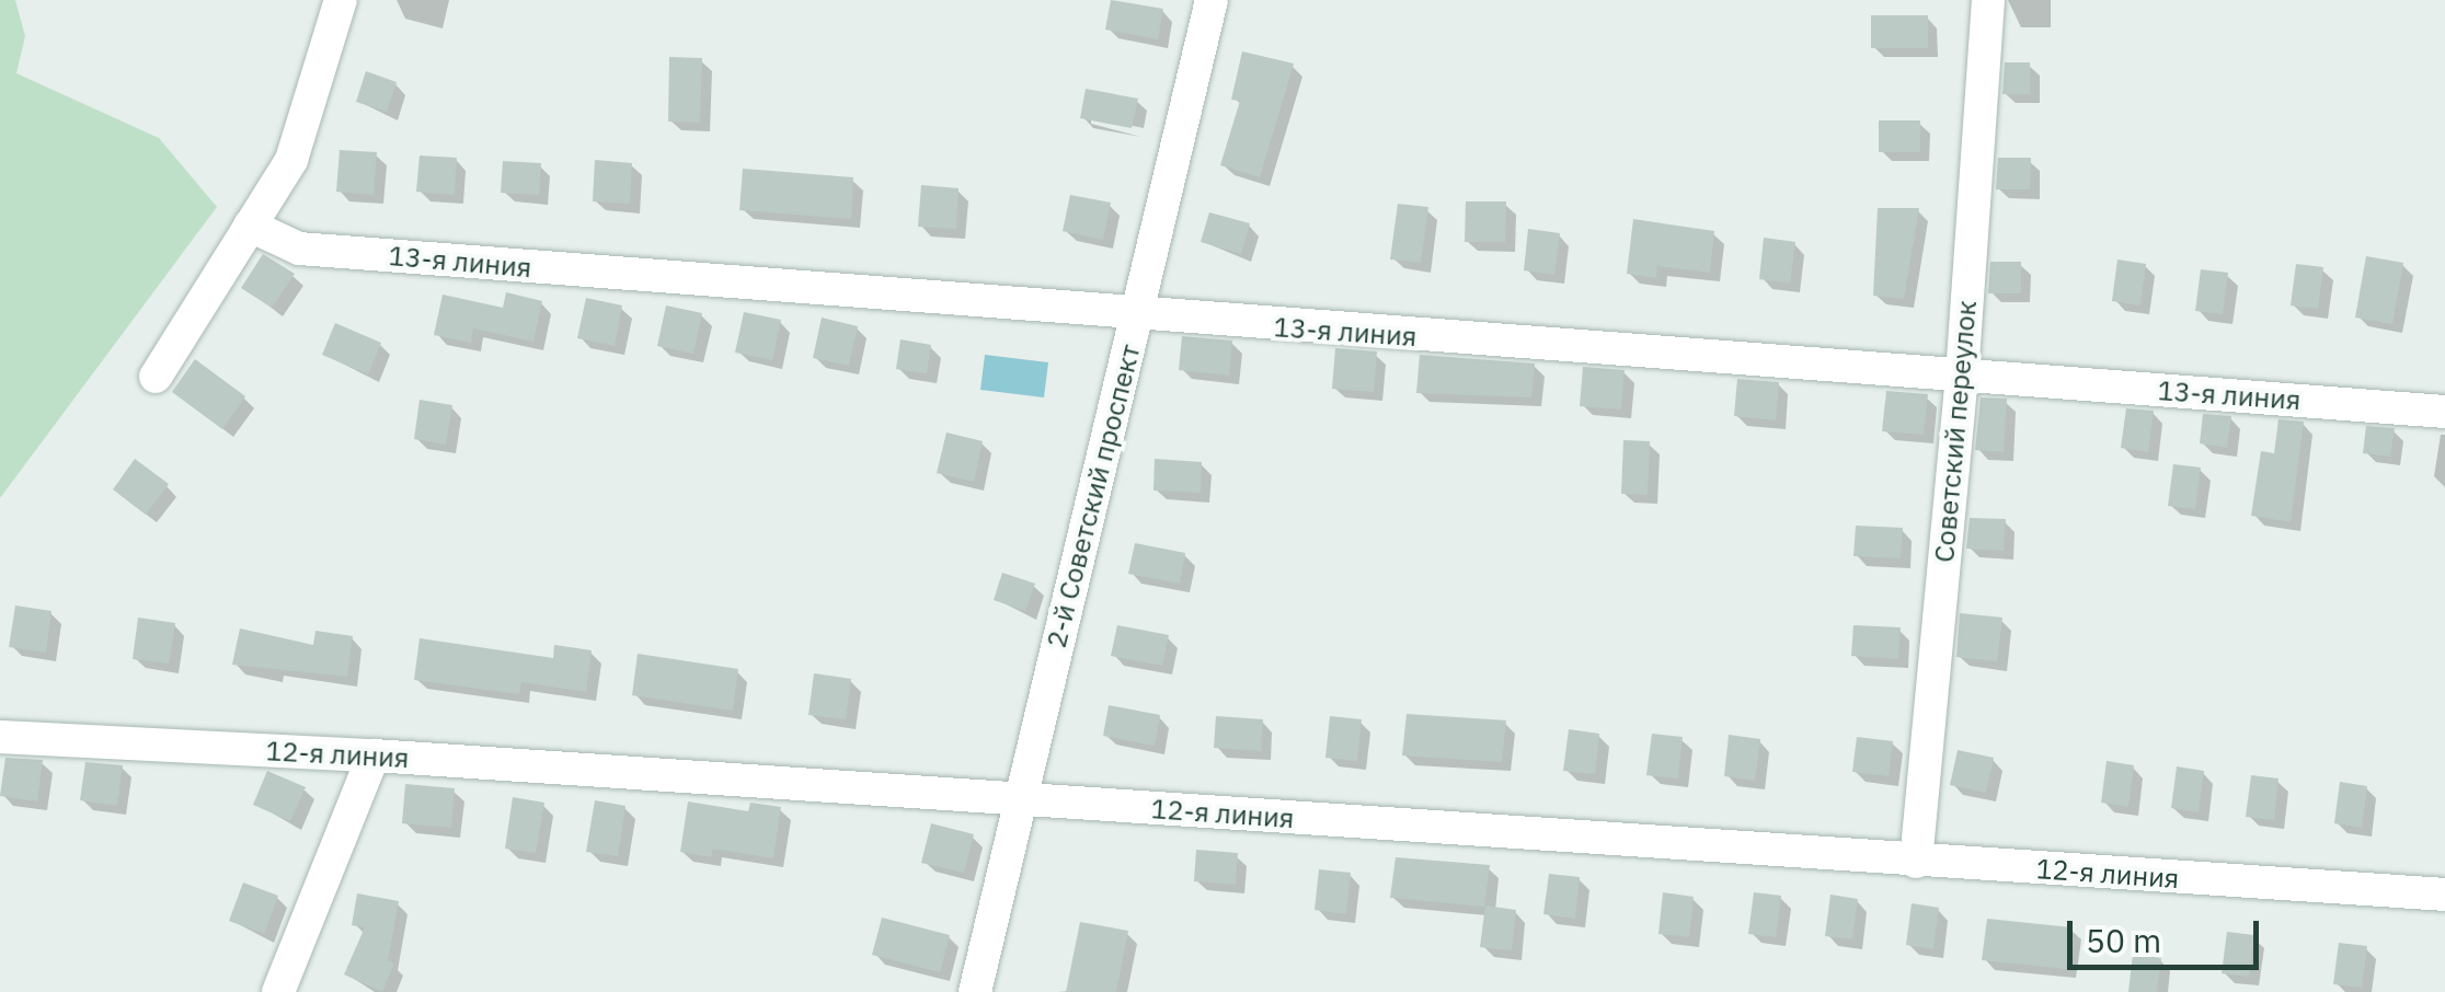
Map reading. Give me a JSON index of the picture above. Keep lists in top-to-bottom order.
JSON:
{
  "streets": {
    "street": [
      "13-я линия",
      "Советский переулок",
      "2-й Советский проспект",
      "12-я линия"
    ]
  },
  "crossings": [
    ["13-я линия", "Советский переулок"],
    ["13-я линия", "2-й Советский проспект"],
    ["Советский переулок", "12-я линия"],
    ["2-й Советский проспект", "12-я линия"]
  ],
  "scale_bar": "50 m"
}
